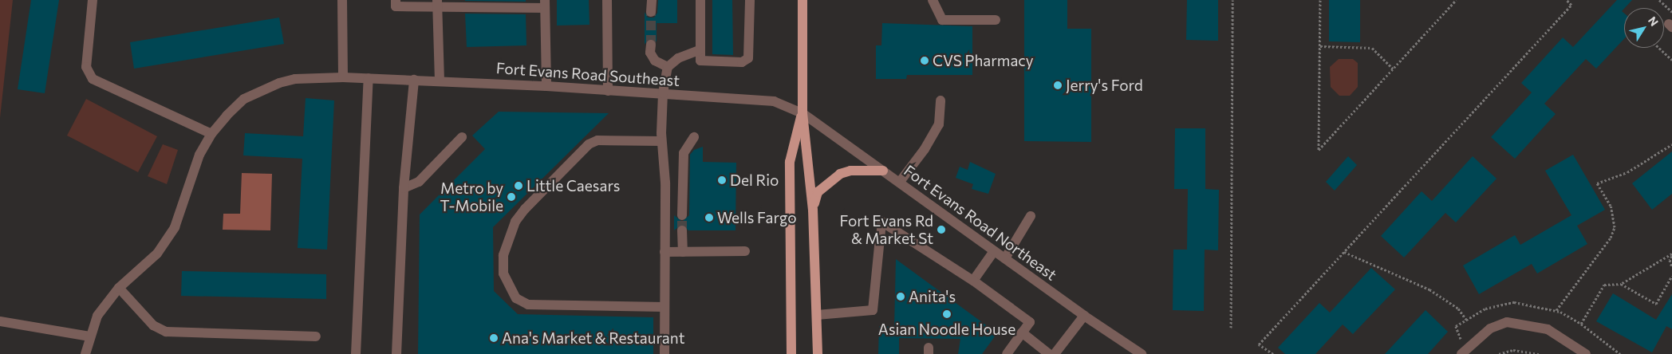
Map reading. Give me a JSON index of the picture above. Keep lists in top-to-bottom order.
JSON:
{
  "streets": {
    "street": ["Fort Evans Road Southeast", "Fort Evans Road Northeast"]
  },
  "crossings": [
    ["Fort Evans Road Southeast", "Fort Evans Road Northeast"]
  ],
  "places": [
    "CVS Pharmacy",
    "Jerry's Ford",
    "Del Rio",
    "Little Caesars",
    "Metro by T-Mobile",
    "Wells Fargo",
    "Fort Evans Rd & Market St",
    "Anita's",
    "Asian Noodle House",
    "Ana's Market & Restaurant"
  ],
  "north": "top right"
}
